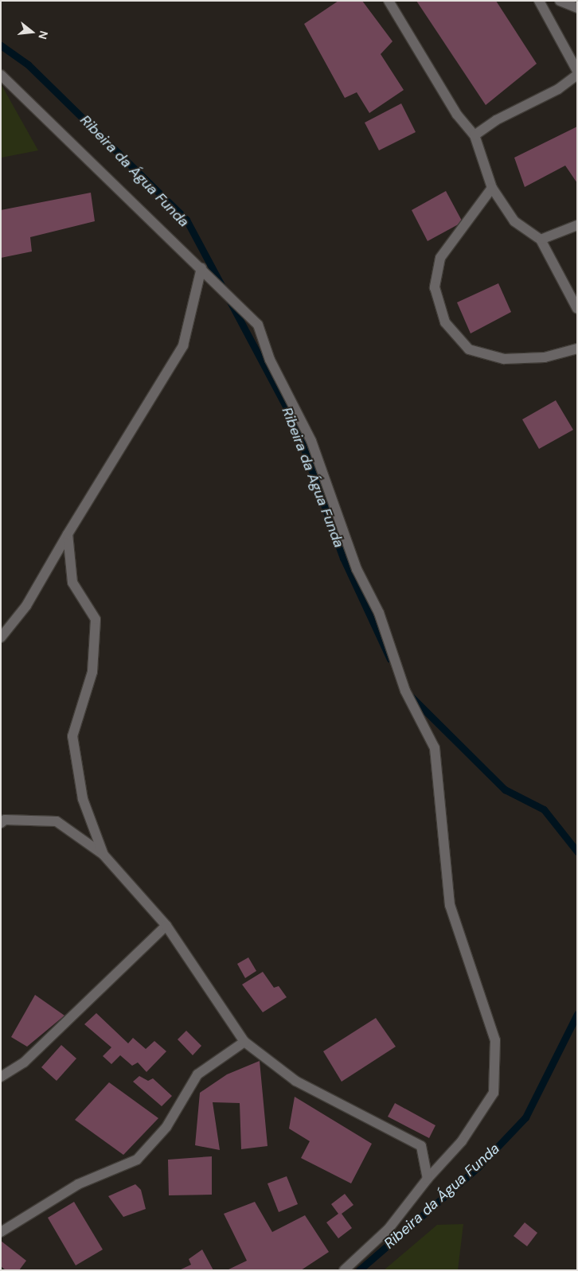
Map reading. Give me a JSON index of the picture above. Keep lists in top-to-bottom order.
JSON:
{
  "water": ["Ribeira da Água Funda"],
  "north": "right"
}
